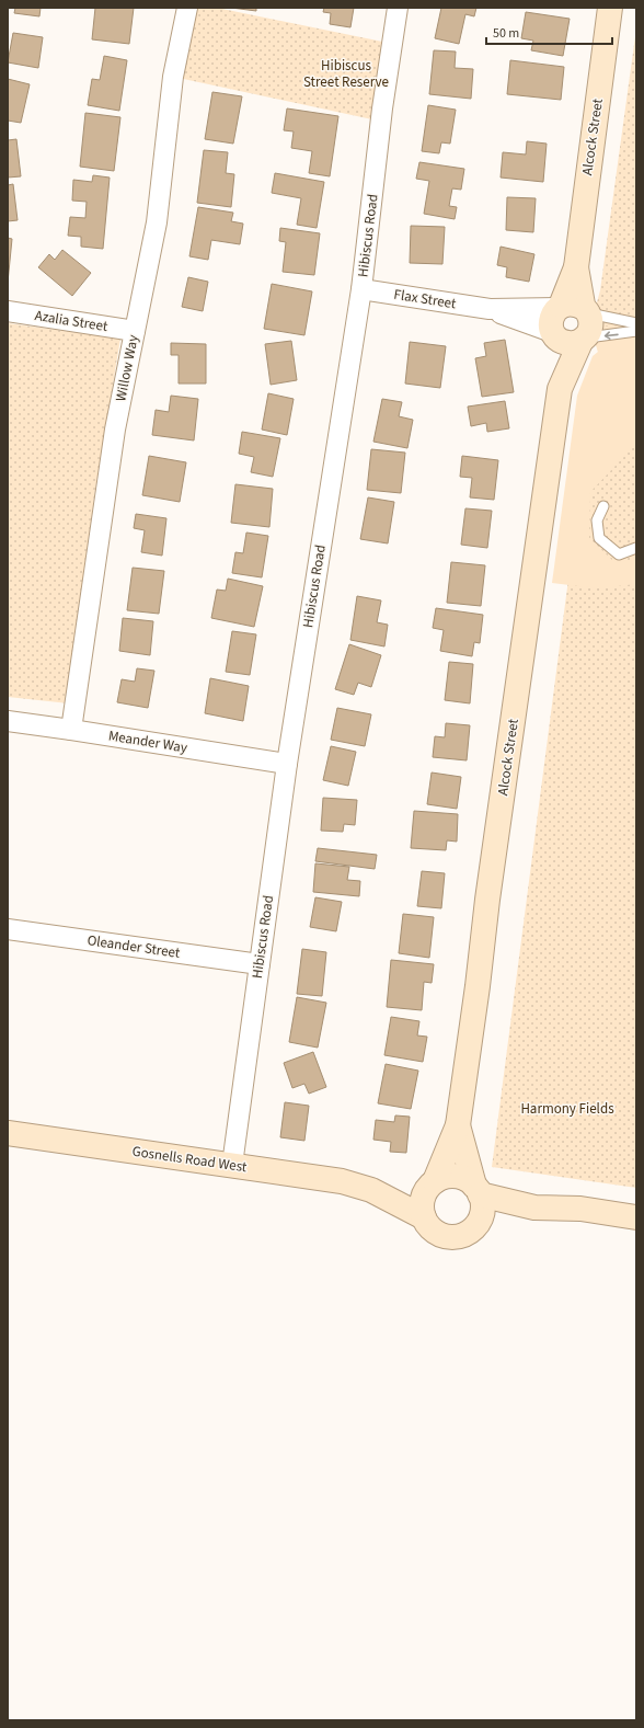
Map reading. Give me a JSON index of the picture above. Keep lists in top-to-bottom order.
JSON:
{
  "streets": {
    "main road": ["Alcock Street", "Gosnells Road West"],
    "street": [
      "Hibiscus Road",
      "Flax Street",
      "Azalia Street",
      "Willow Way",
      "Meander Way",
      "Oleander Street"
    ]
  },
  "crossings": [
    ["Alcock Street", "Flax Street"],
    ["Alcock Street", "Gosnells Road West"],
    ["Hibiscus Road", "Flax Street"],
    ["Hibiscus Road", "Meander Way"],
    ["Hibiscus Road", "Oleander Street"],
    ["Hibiscus Road", "Gosnells Road West"],
    ["Azalia Street", "Willow Way"],
    ["Willow Way", "Meander Way"]
  ],
  "parks": ["Hibiscus Street Reserve", "Harmony Fields"],
  "scale_bar": "50 m"
}
